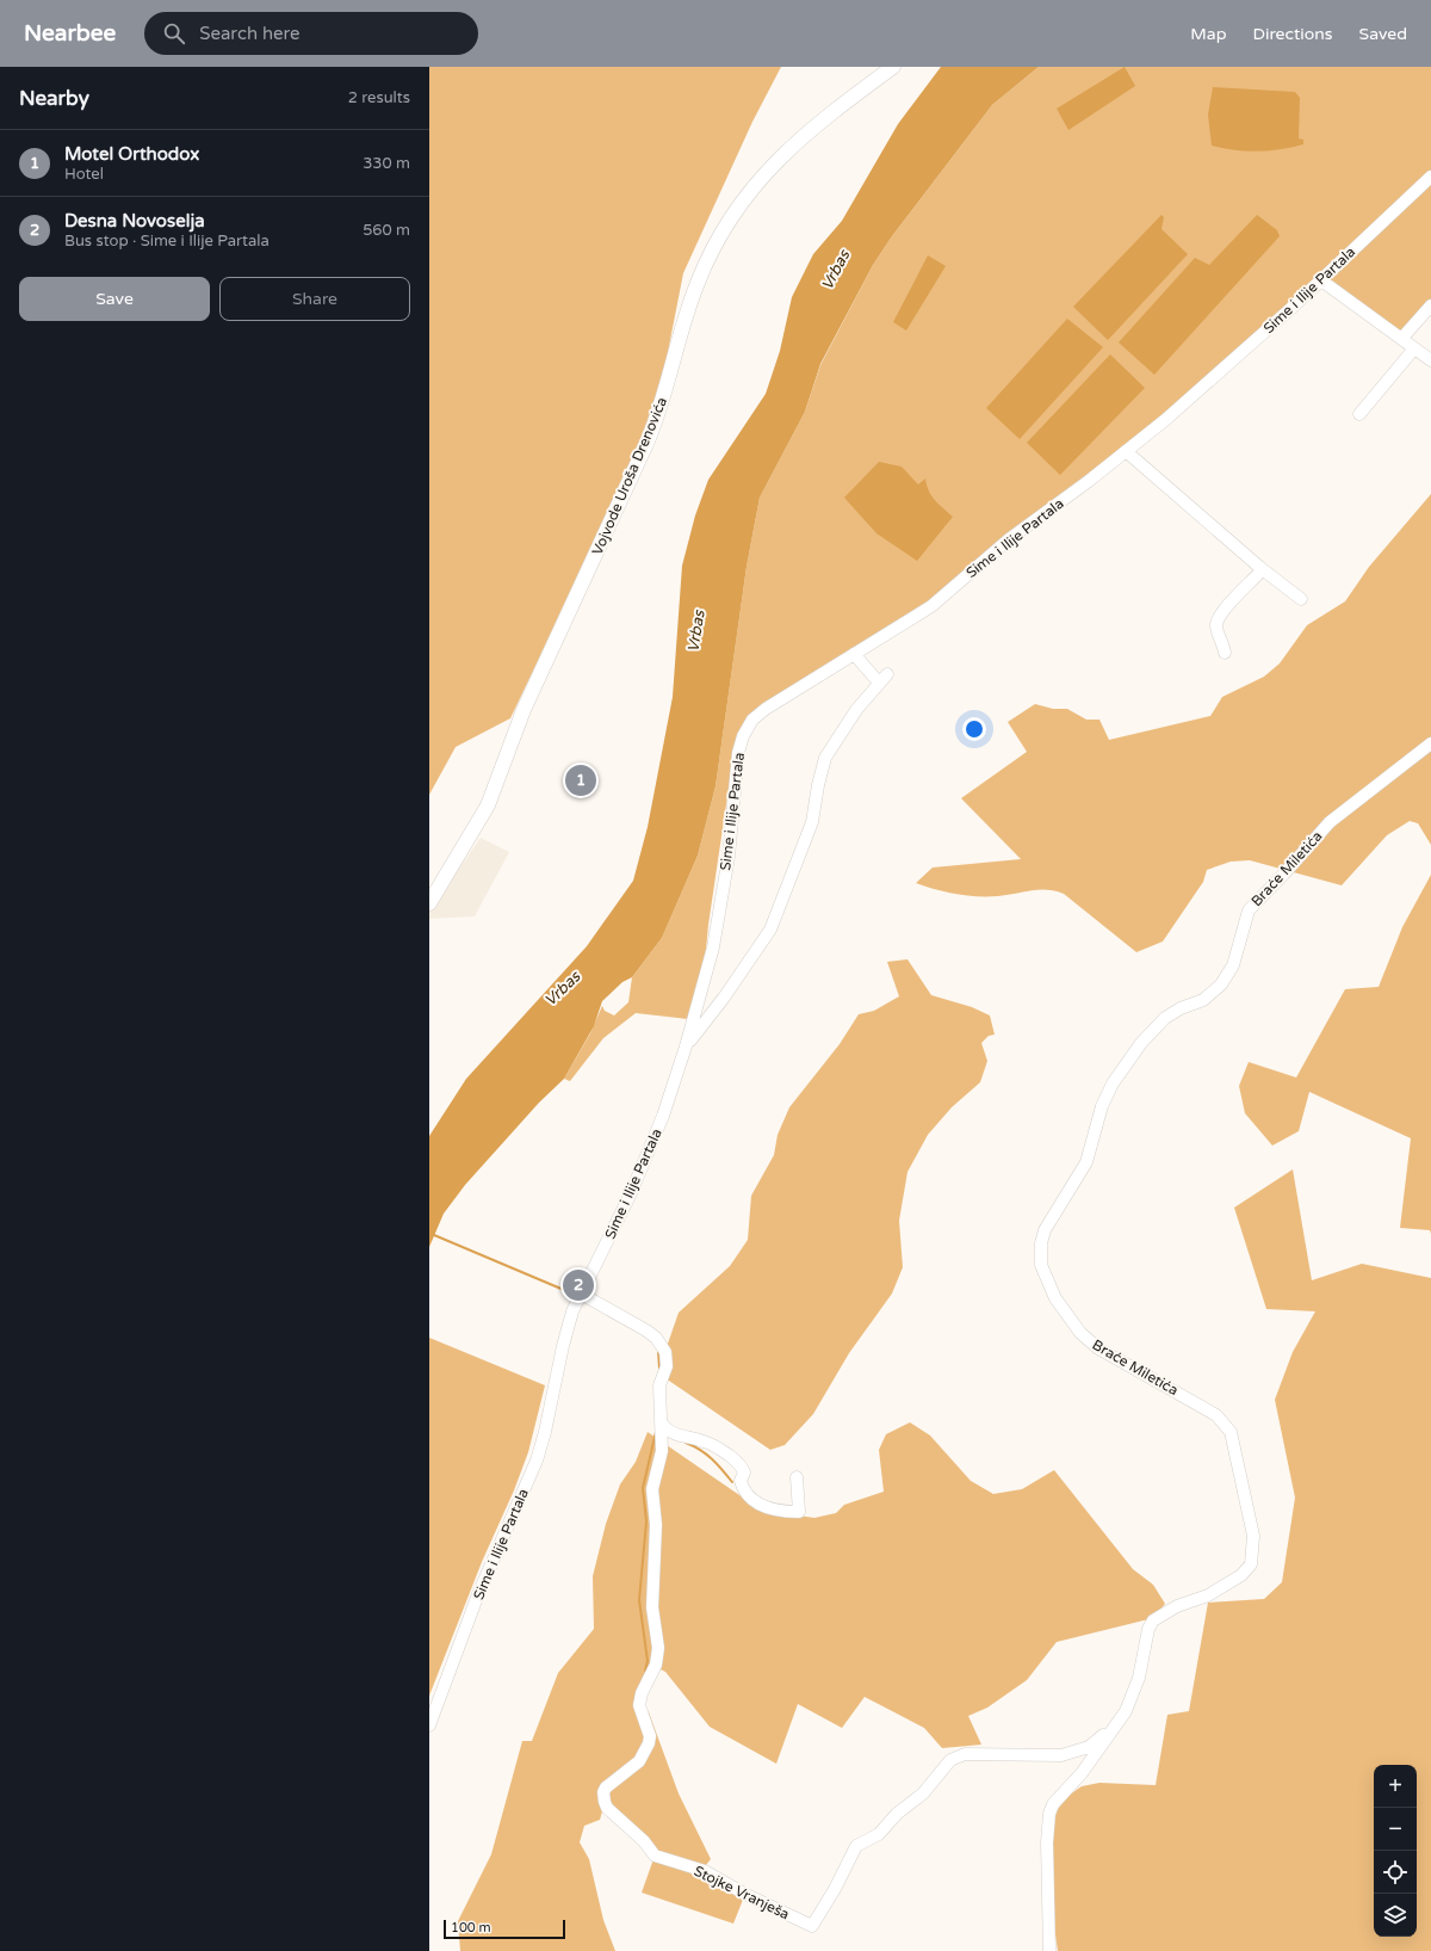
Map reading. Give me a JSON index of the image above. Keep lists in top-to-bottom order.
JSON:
{
  "streets": {
    "main road": ["Vojvode Uroša Drenovića"],
    "street": ["Sime i Ilije Partala", "Braće Miletića", "Stojke Vranješa"]
  },
  "crossings": [
    ["Sime i Ilije Partala", "Stojke Vranješa"],
    ["Braće Miletića", "Stojke Vranješa"]
  ],
  "water": ["Vrbas"],
  "scale_bar": "100 m",
  "page": {
    "header": "Nearbee",
    "search": "Search here",
    "nav": ["Map", "Directions", "Saved"],
    "heading": ["Nearby", "2 results"],
    "list": [
      {
        "mark": "1",
        "name": "Motel Orthodox",
        "note": "Hotel",
        "value": "330 m"
      },
      {
        "mark": "2",
        "name": "Desna Novoselja",
        "note": "Bus stop · Sime i Ilije Partala",
        "value": "560 m"
      }
    ],
    "buttons": ["Save", "Share"],
    "pins": ["1", "2"],
    "map_buttons": ["+", "−"],
    "scale": "100 m"
  }
}
